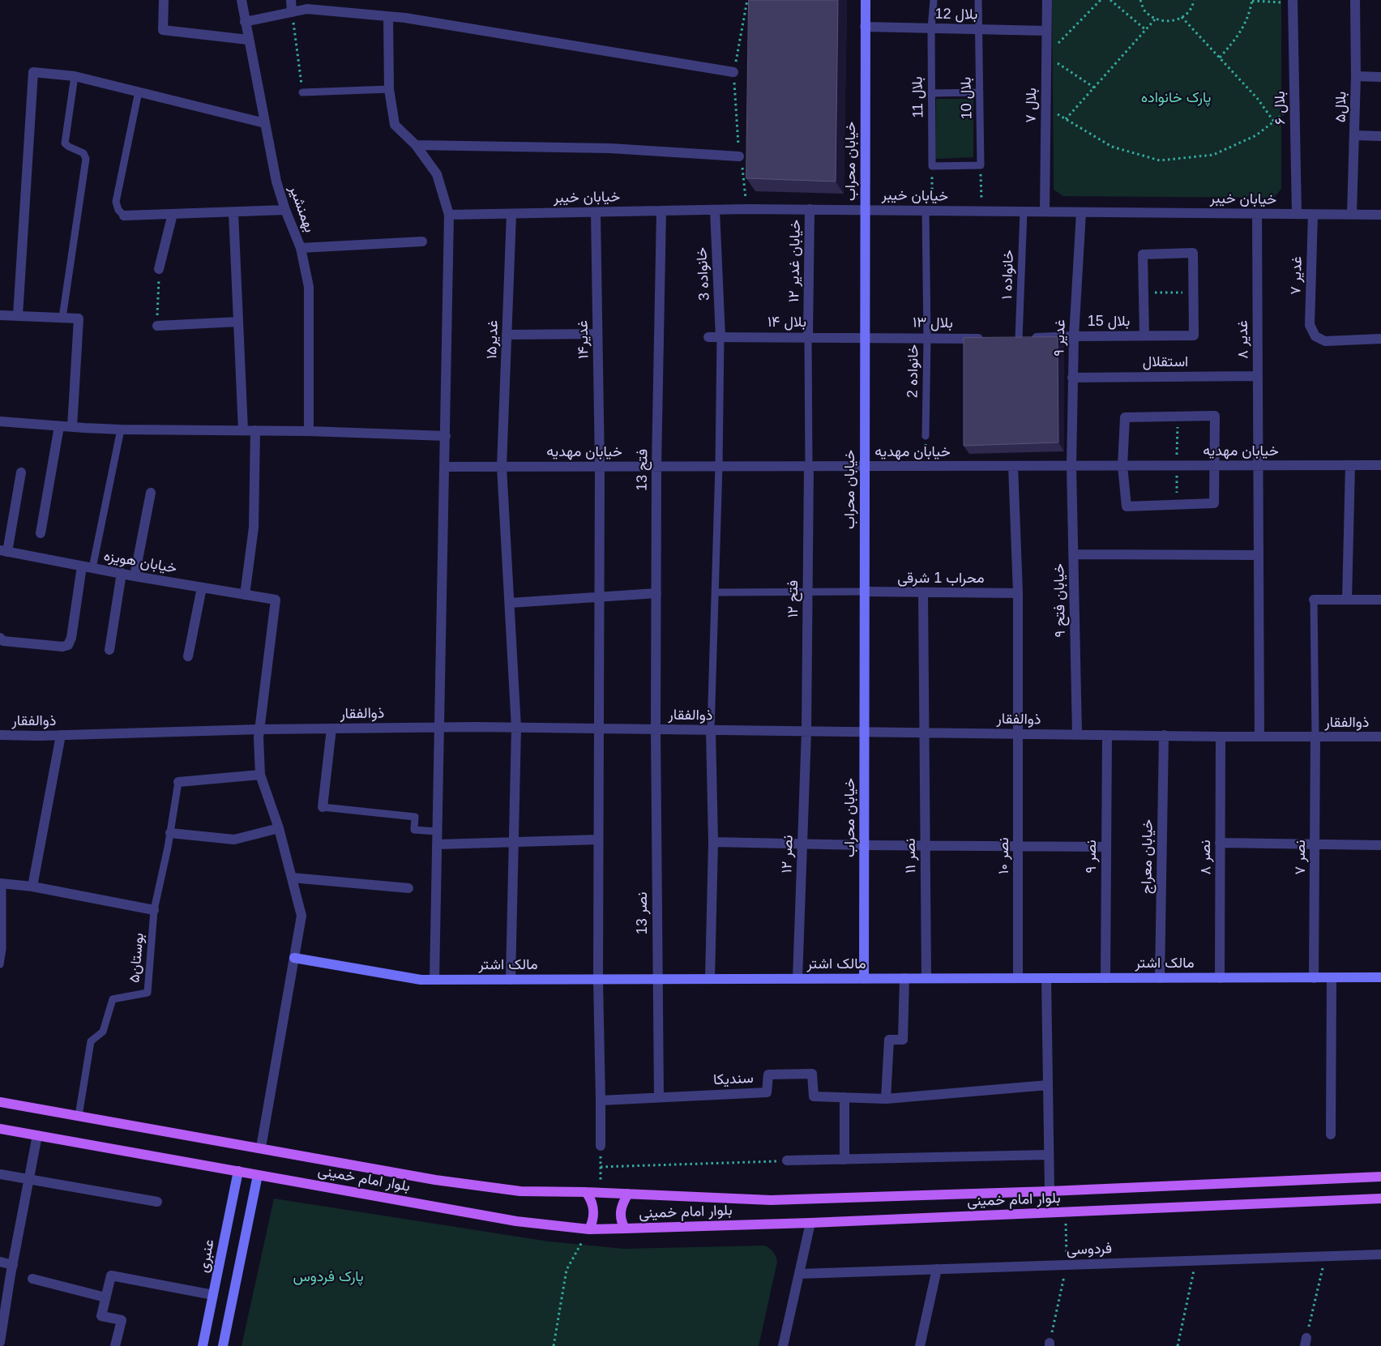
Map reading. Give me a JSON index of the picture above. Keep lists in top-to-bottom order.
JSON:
{
  "streets": {
    "main road": ["بلوار امام خمینی"],
    "street": [
      "بلال 12",
      "بلال ۷",
      "بلال۵",
      "بلال ۶",
      "خیابان محراب",
      "خیابان خیبر",
      "بهمنشیر",
      "خیابان غدیر ۱۲",
      "خانواده 3",
      "غدیر ۷",
      "بلال 15",
      "بلال ۱۴",
      "بلال ۱۳",
      "غدیر ۹",
      "غدیر۱۵",
      "غدیر۱۴",
      "غدیر ۸",
      "استقلال",
      "خیابان مهدیه",
      "فتح 13",
      "خیابان هویزه",
      "محراب 1 شرقی",
      "فتح ۱۲",
      "خیابان فتح ۹",
      "ذوالفقار",
      "نصر ۱۲",
      "نصر ۱۱",
      "نصر ۱۰",
      "نصر ۹",
      "خیابان معراج",
      "نصر ۸",
      "نصر ۷",
      "نصر 13",
      "مالک اشتر",
      "سندیکا",
      "فردوسی",
      "عنبری"
    ],
    "lane": [
      "بلال 11",
      "بلال 10",
      "خانواده ۱",
      "خانواده 2",
      "بوستان۵"
    ]
  },
  "crossings": [
    ["بلال 12", "بلال 11"],
    ["بلال 12", "بلال 10"],
    ["بلال 12", "بلال ۷"],
    ["بلال 12", "خیابان محراب"],
    ["بلال ۷", "خیابان خیبر"],
    ["بلال۵", "خیابان خیبر"],
    ["بلال ۶", "خیابان خیبر"],
    ["خیابان محراب", "خیابان خیبر"],
    ["خیابان محراب", "بلال ۱۴"],
    ["خیابان محراب", "بلال ۱۳"],
    ["خیابان محراب", "خیابان مهدیه"],
    ["خیابان محراب", "محراب 1 شرقی"],
    ["خیابان محراب", "ذوالفقار"],
    ["خیابان محراب", "مالک اشتر"],
    ["خیابان خیبر", "خیابان غدیر ۱۲"],
    ["خیابان خیبر", "خانواده 3"],
    ["خیابان خیبر", "خانواده ۱"],
    ["خیابان خیبر", "غدیر ۷"],
    ["خیابان خیبر", "غدیر ۹"],
    ["خیابان خیبر", "غدیر۱۵"],
    ["خیابان خیبر", "غدیر۱۴"],
    ["خیابان خیبر", "غدیر ۸"],
    ["خیابان خیبر", "خانواده 2"],
    ["خیابان خیبر", "فتح 13"],
    ["خیابان غدیر ۱۲", "بلال ۱۴"],
    ["خانواده 3", "بلال ۱۴"],
    ["بلال 15", "غدیر ۹"],
    ["بلال ۱۴", "بلال ۱۳"],
    ["بلال ۱۳", "خانواده 2"],
    ["غدیر ۹", "استقلال"],
    ["غدیر ۹", "خیابان مهدیه"],
    ["غدیر ۹", "خیابان فتح ۹"],
    ["غدیر۱۵", "خیابان مهدیه"],
    ["غدیر۱۵", "ذوالفقار"],
    ["غدیر۱۵", "مالک اشتر"],
    ["غدیر۱۴", "خیابان مهدیه"],
    ["غدیر۱۴", "ذوالفقار"],
    ["غدیر۱۴", "مالک اشتر"],
    ["غدیر ۸", "استقلال"],
    ["غدیر ۸", "خیابان مهدیه"],
    ["غدیر ۸", "ذوالفقار"],
    ["خیابان مهدیه", "فتح 13"],
    ["خیابان مهدیه", "فتح ۱۲"],
    ["خیابان مهدیه", "خیابان فتح ۹"],
    ["خیابان مهدیه", "نصر ۱۰"],
    ["فتح 13", "ذوالفقار"],
    ["فتح 13", "نصر 13"],
    ["خیابان هویزه", "ذوالفقار"],
    ["محراب 1 شرقی", "نصر ۱۱"],
    ["محراب 1 شرقی", "نصر ۱۰"],
    ["فتح ۱۲", "ذوالفقار"],
    ["فتح ۱۲", "نصر ۱۲"],
    ["خیابان فتح ۹", "ذوالفقار"],
    ["ذوالفقار", "نصر ۱۲"],
    ["ذوالفقار", "نصر ۱۱"],
    ["ذوالفقار", "نصر ۱۰"],
    ["ذوالفقار", "نصر ۹"],
    ["ذوالفقار", "خیابان معراج"],
    ["ذوالفقار", "نصر ۸"],
    ["ذوالفقار", "نصر ۷"],
    ["ذوالفقار", "نصر 13"],
    ["نصر ۱۲", "مالک اشتر"],
    ["نصر ۱۱", "مالک اشتر"],
    ["نصر ۱۰", "مالک اشتر"],
    ["نصر ۹", "مالک اشتر"],
    ["خیابان معراج", "مالک اشتر"],
    ["نصر ۸", "مالک اشتر"],
    ["نصر ۷", "مالک اشتر"],
    ["نصر 13", "مالک اشتر"],
    ["نصر 13", "سندیکا"],
    ["بوستان۵", "بلوار امام خمینی"],
    ["بلوار امام خمینی", "عنبری"]
  ],
  "parks": ["پارک خانواده", "پارک فردوس"]
}
